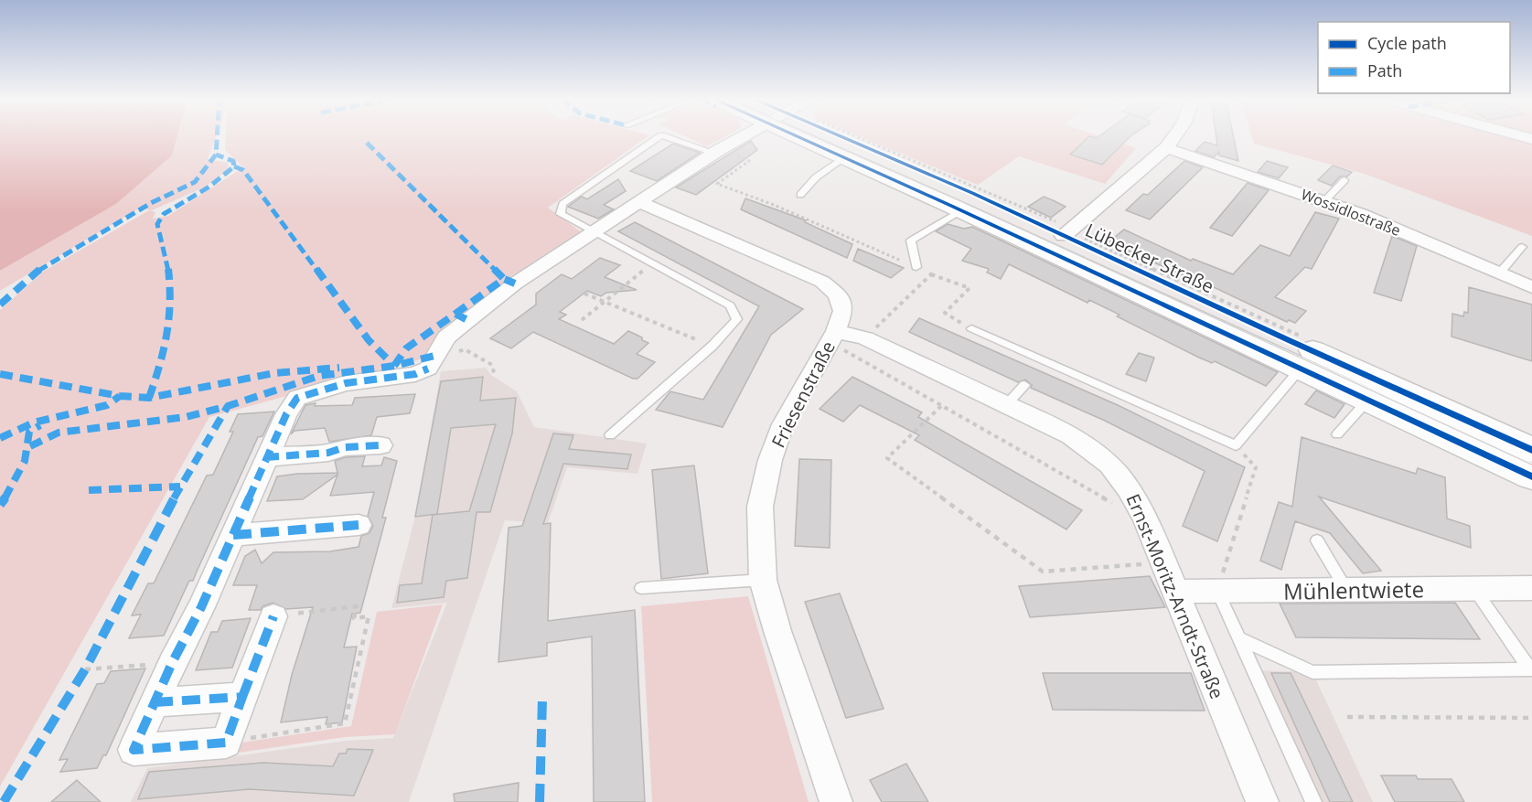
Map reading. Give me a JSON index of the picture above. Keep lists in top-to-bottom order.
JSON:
{
  "streets": {
    "street": [
      "Wossidlostraße",
      "Lübecker Straße",
      "Friesenstraße",
      "Mühlentwiete",
      "Ernst-Moritz-Arndt-Straße"
    ]
  },
  "crossings": [
    ["Friesenstraße", "Ernst-Moritz-Arndt-Straße"],
    ["Mühlentwiete", "Ernst-Moritz-Arndt-Straße"]
  ],
  "legend": ["Cycle path", "Path"]
}
